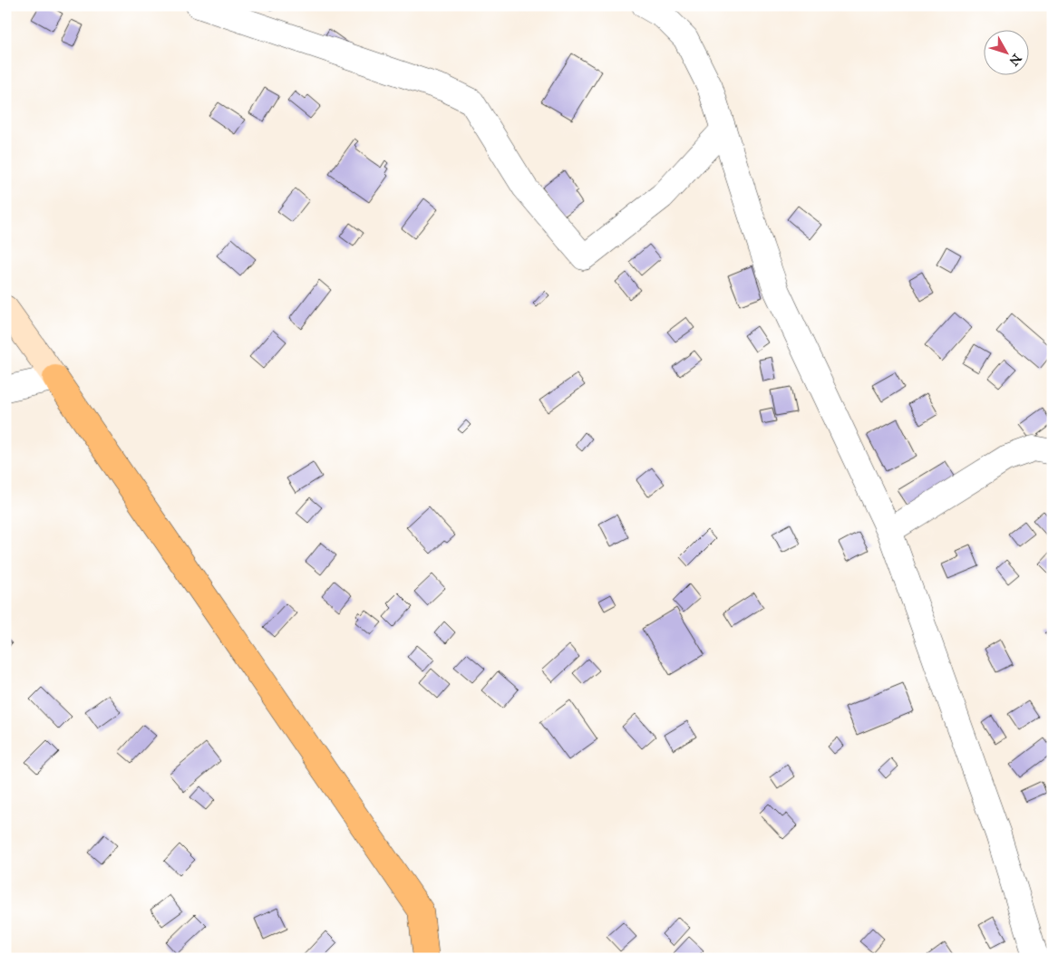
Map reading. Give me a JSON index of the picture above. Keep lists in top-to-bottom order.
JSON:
{
  "north": "bottom right"
}
